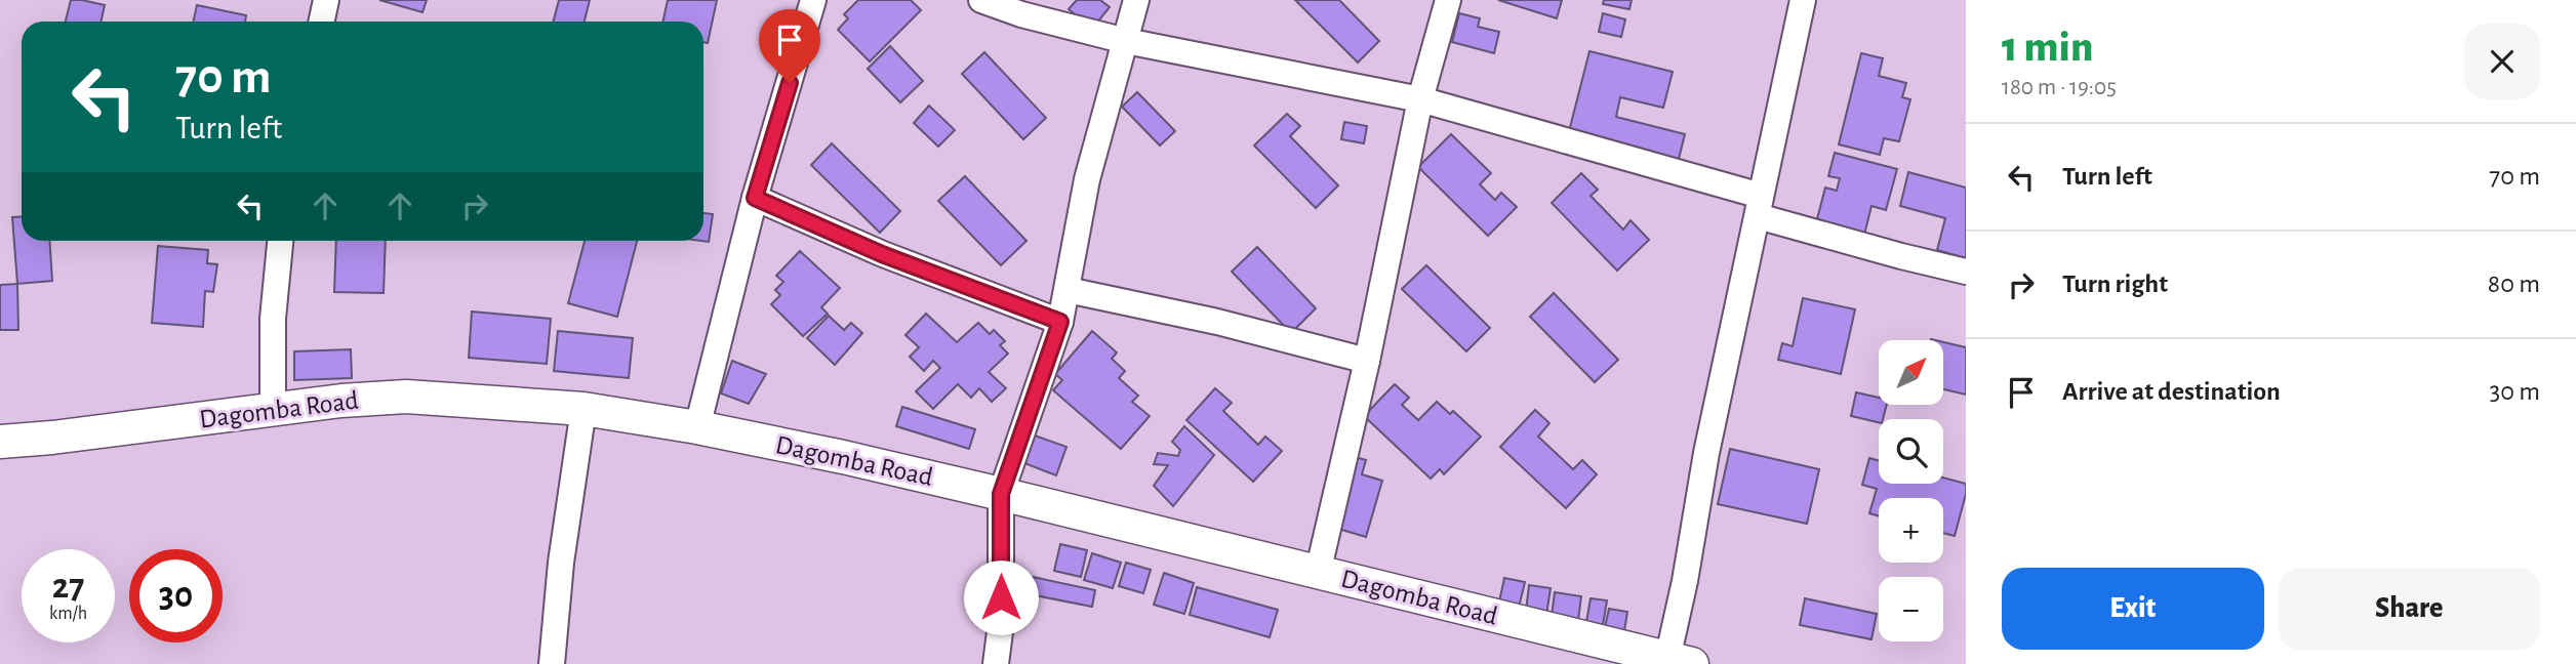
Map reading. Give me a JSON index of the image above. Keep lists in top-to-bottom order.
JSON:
{
  "streets": {
    "street": ["Dagomba Road"]
  },
  "north": "top right",
  "page": {
    "heading": ["1 min", "180 m · 19:05"],
    "turn": ["70 m", "Turn left"],
    "list": [
      {
        "name": "Turn left",
        "value": "70 m"
      },
      {
        "name": "Turn right",
        "value": "80 m"
      },
      {
        "name": "Arrive at destination",
        "value": "30 m"
      }
    ],
    "map_buttons": ["+", "−"],
    "speed": "27 km/h",
    "limit": "30",
    "buttons": ["Exit", "Share"]
  }
}
